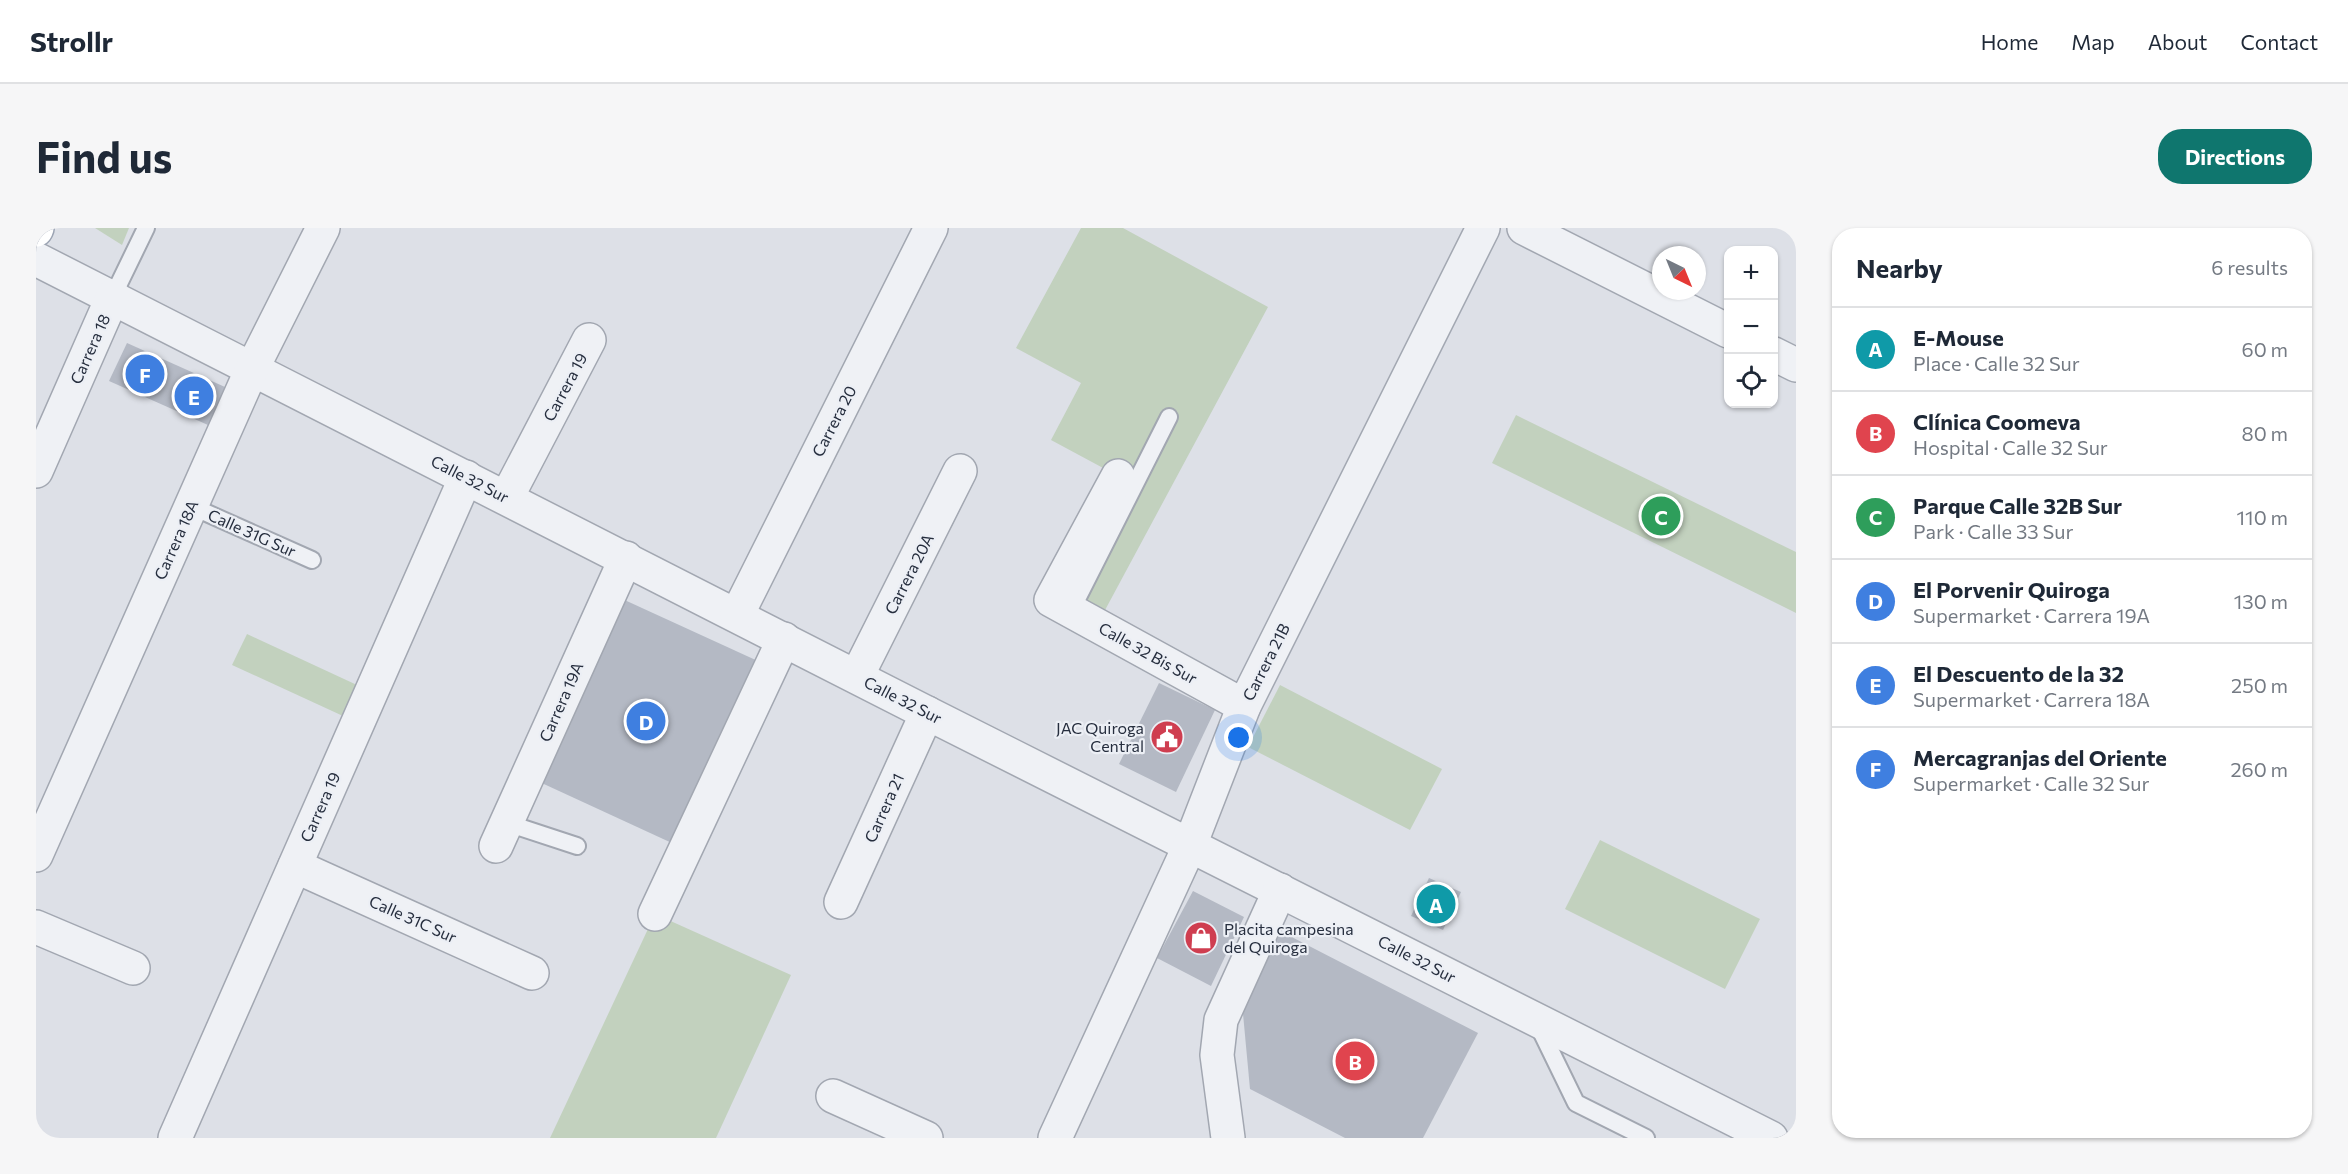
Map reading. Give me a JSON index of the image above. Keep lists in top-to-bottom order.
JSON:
{
  "streets": {
    "street": [
      "Carrera 18",
      "Carrera 19",
      "Carrera 20",
      "Calle 32 Sur",
      "Carrera 18A",
      "Carrera 20A",
      "Calle 32 Bis Sur",
      "Carrera 21B",
      "Carrera 19A",
      "Carrera 21",
      "Calle 31C Sur"
    ],
    "lane": ["Calle 31G Sur"]
  },
  "crossings": [
    ["Carrera 18", "Calle 32 Sur"],
    ["Carrera 19", "Calle 32 Sur"],
    ["Carrera 19", "Calle 31C Sur"],
    ["Carrera 20", "Calle 32 Sur"],
    ["Calle 32 Sur", "Carrera 18A"],
    ["Calle 32 Sur", "Carrera 20A"],
    ["Calle 32 Sur", "Carrera 21B"],
    ["Calle 32 Sur", "Carrera 19A"],
    ["Calle 32 Sur", "Carrera 21"],
    ["Calle 31G Sur", "Carrera 18A"],
    ["Calle 32 Bis Sur", "Carrera 21B"]
  ],
  "places": {
    "public building": ["JAC Quiroga Central"],
    "shop": ["Placita campesina del Quiroga"]
  },
  "north": "bottom right",
  "page": {
    "header": "Strollr",
    "nav": [
      "Home",
      "Map",
      "About",
      "Contact"
    ],
    "buttons": "Directions",
    "title": "Find us",
    "heading": ["Nearby", "6 results"],
    "map_buttons": ["+", "−"],
    "list": [
      {
        "mark": "A",
        "name": "E-Mouse",
        "note": "Place · Calle 32 Sur",
        "value": "60 m"
      },
      {
        "mark": "B",
        "name": "Clínica Coomeva",
        "note": "Hospital · Calle 32 Sur",
        "value": "80 m"
      },
      {
        "mark": "C",
        "name": "Parque Calle 32B Sur",
        "note": "Park · Calle 33 Sur",
        "value": "110 m"
      },
      {
        "mark": "D",
        "name": "El Porvenir Quiroga",
        "note": "Supermarket · Carrera 19A",
        "value": "130 m"
      },
      {
        "mark": "E",
        "name": "El Descuento de la 32",
        "note": "Supermarket · Carrera 18A",
        "value": "250 m"
      },
      {
        "mark": "F",
        "name": "Mercagranjas del Oriente",
        "note": "Supermarket · Calle 32 Sur",
        "value": "260 m"
      }
    ],
    "pins": [
      "F",
      "E",
      "C",
      "D",
      "A",
      "B"
    ]
  }
}
